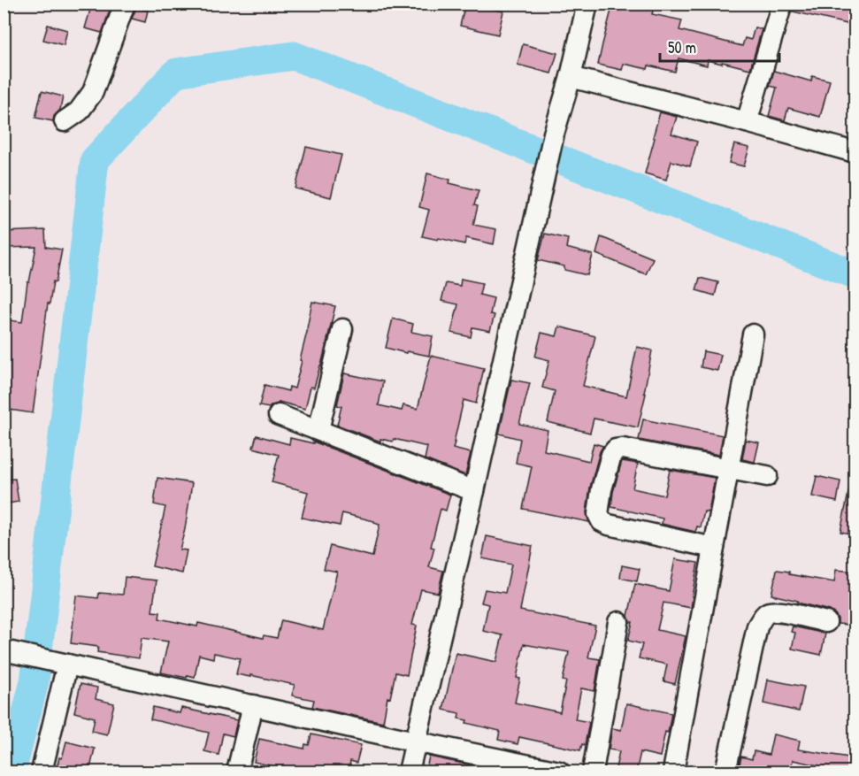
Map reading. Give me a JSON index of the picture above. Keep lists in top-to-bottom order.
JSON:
{
  "scale_bar": "50 m"
}
